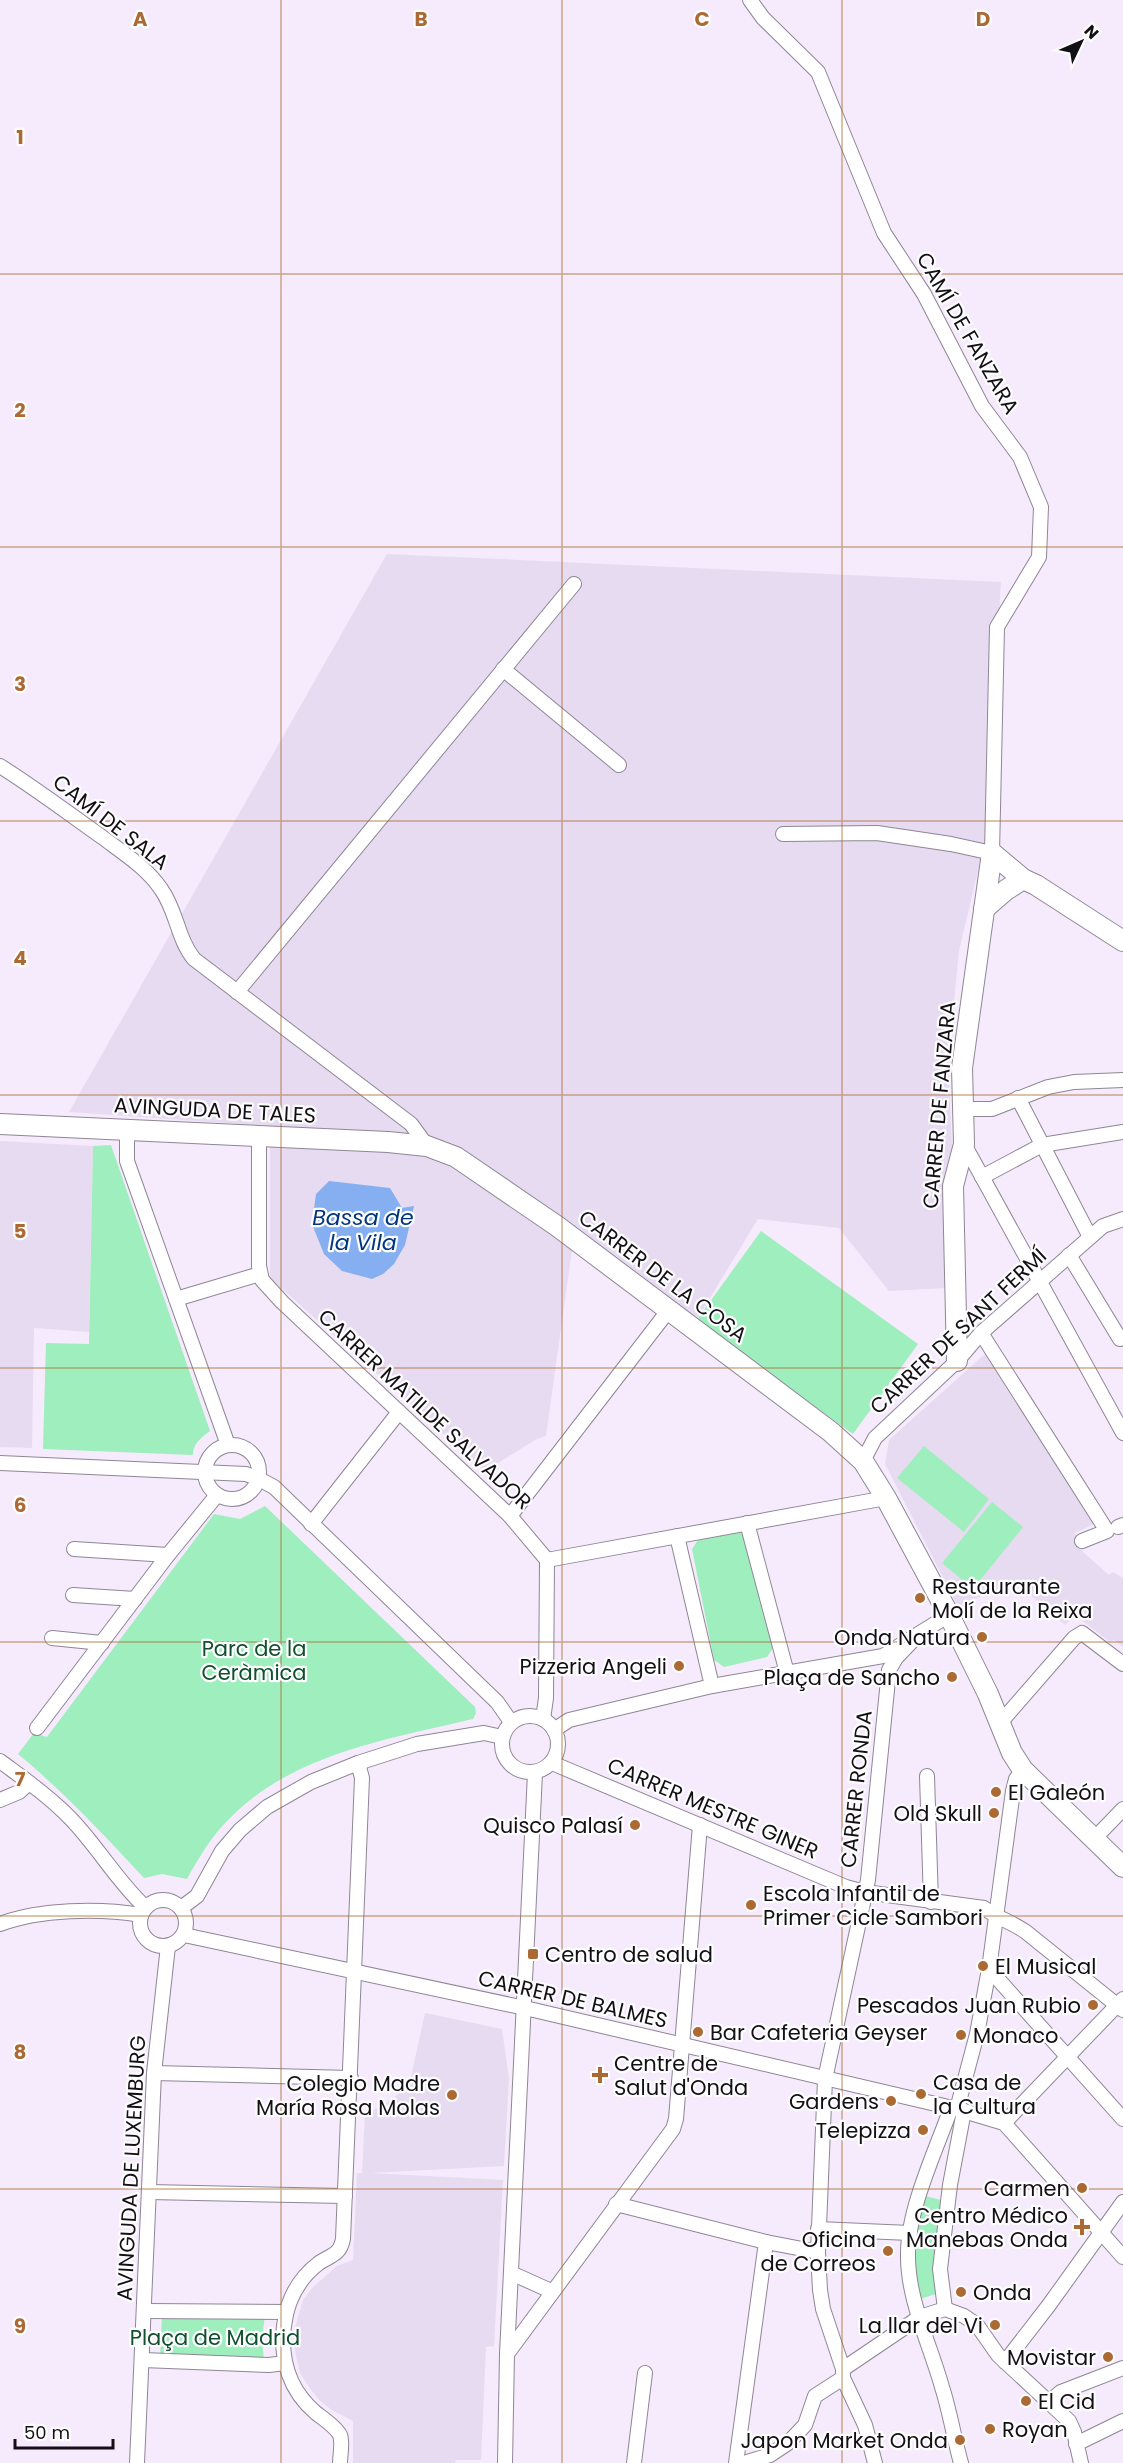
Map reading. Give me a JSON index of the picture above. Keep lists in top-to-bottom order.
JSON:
{
  "streets": {
    "main road": ["CARRER DE FANZARA", "AVINGUDA DE TALES", "CARRER DE LA COSA"],
    "street": [
      "CAMÍ DE FANZARA",
      "CAMÍ DE SALA",
      "CARRER DE SANT FERMÍ",
      "CARRER MATILDE SALVADOR",
      "CARRER RONDA",
      "CARRER MESTRE GINER",
      "CARRER DE BALMES",
      "AVINGUDA DE LUXEMBURG"
    ]
  },
  "crossings": [
    ["CAMÍ DE FANZARA", "CARRER DE FANZARA"],
    ["CARRER DE FANZARA", "CARRER DE SANT FERMÍ"],
    ["AVINGUDA DE TALES", "CARRER DE LA COSA"],
    ["CARRER DE LA COSA", "CARRER DE SANT FERMÍ"],
    ["CARRER RONDA", "CARRER MESTRE GINER"],
    ["CARRER RONDA", "CARRER DE BALMES"],
    ["CARRER DE BALMES", "AVINGUDA DE LUXEMBURG"]
  ],
  "water": ["Bassa de la Vila"],
  "parks": ["Parc de la Ceràmica", "Plaça de Madrid"],
  "places": {
    "other": [
      "Restaurante Molí de la Reixa",
      "Onda Natura",
      "Pizzeria Angeli",
      "Plaça de Sancho",
      "El Galeón",
      "Old Skull",
      "Quisco Palasí",
      "Escola Infantil de Primer Cicle Sambori",
      "El Musical",
      "Pescados Juan Rubio",
      "Bar Cafeteria Geyser",
      "Monaco",
      "Casa de la Cultura",
      "Colegio Madre María Rosa Molas",
      "Gardens",
      "Telepizza",
      "Carmen",
      "Oficina de Correos",
      "Onda",
      "La llar del Vi",
      "Movistar",
      "El Cid",
      "Royan",
      "Japon Market Onda"
    ],
    "transit": ["Centro de salud"],
    "health": ["Centre de Salut d'Onda", "Centro Médico Manebas Onda"]
  },
  "scale_bar": "50 m",
  "north": "top right",
  "grid": {
    "columns": [
      "A",
      "B",
      "C",
      "D"
    ],
    "rows": [
      "1",
      "2",
      "3",
      "4",
      "5",
      "6",
      "7",
      "8",
      "9"
    ]
  }
}
